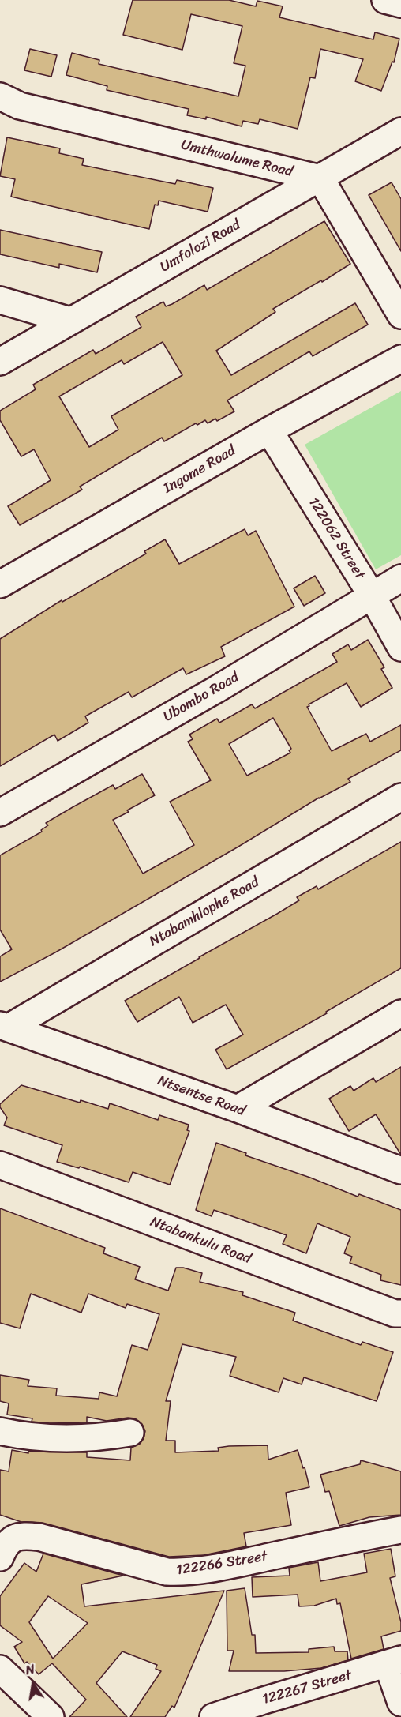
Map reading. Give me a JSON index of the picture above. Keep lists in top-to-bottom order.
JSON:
{
  "streets": {
    "street": [
      "Umthwalume Road",
      "Umfolozi Road",
      "Ingome Road",
      "122062 Street",
      "Ubombo Road",
      "Ntabamhlophe Road",
      "Ntsentse Road",
      "Ntabankulu Road",
      "122266 Street",
      "122267 Street"
    ]
  },
  "crossings": [
    ["Umthwalume Road", "Umfolozi Road"],
    ["Ingome Road", "122062 Street"],
    ["122062 Street", "Ubombo Road"],
    ["Ntabamhlophe Road", "Ntsentse Road"]
  ],
  "north": "top"
}
